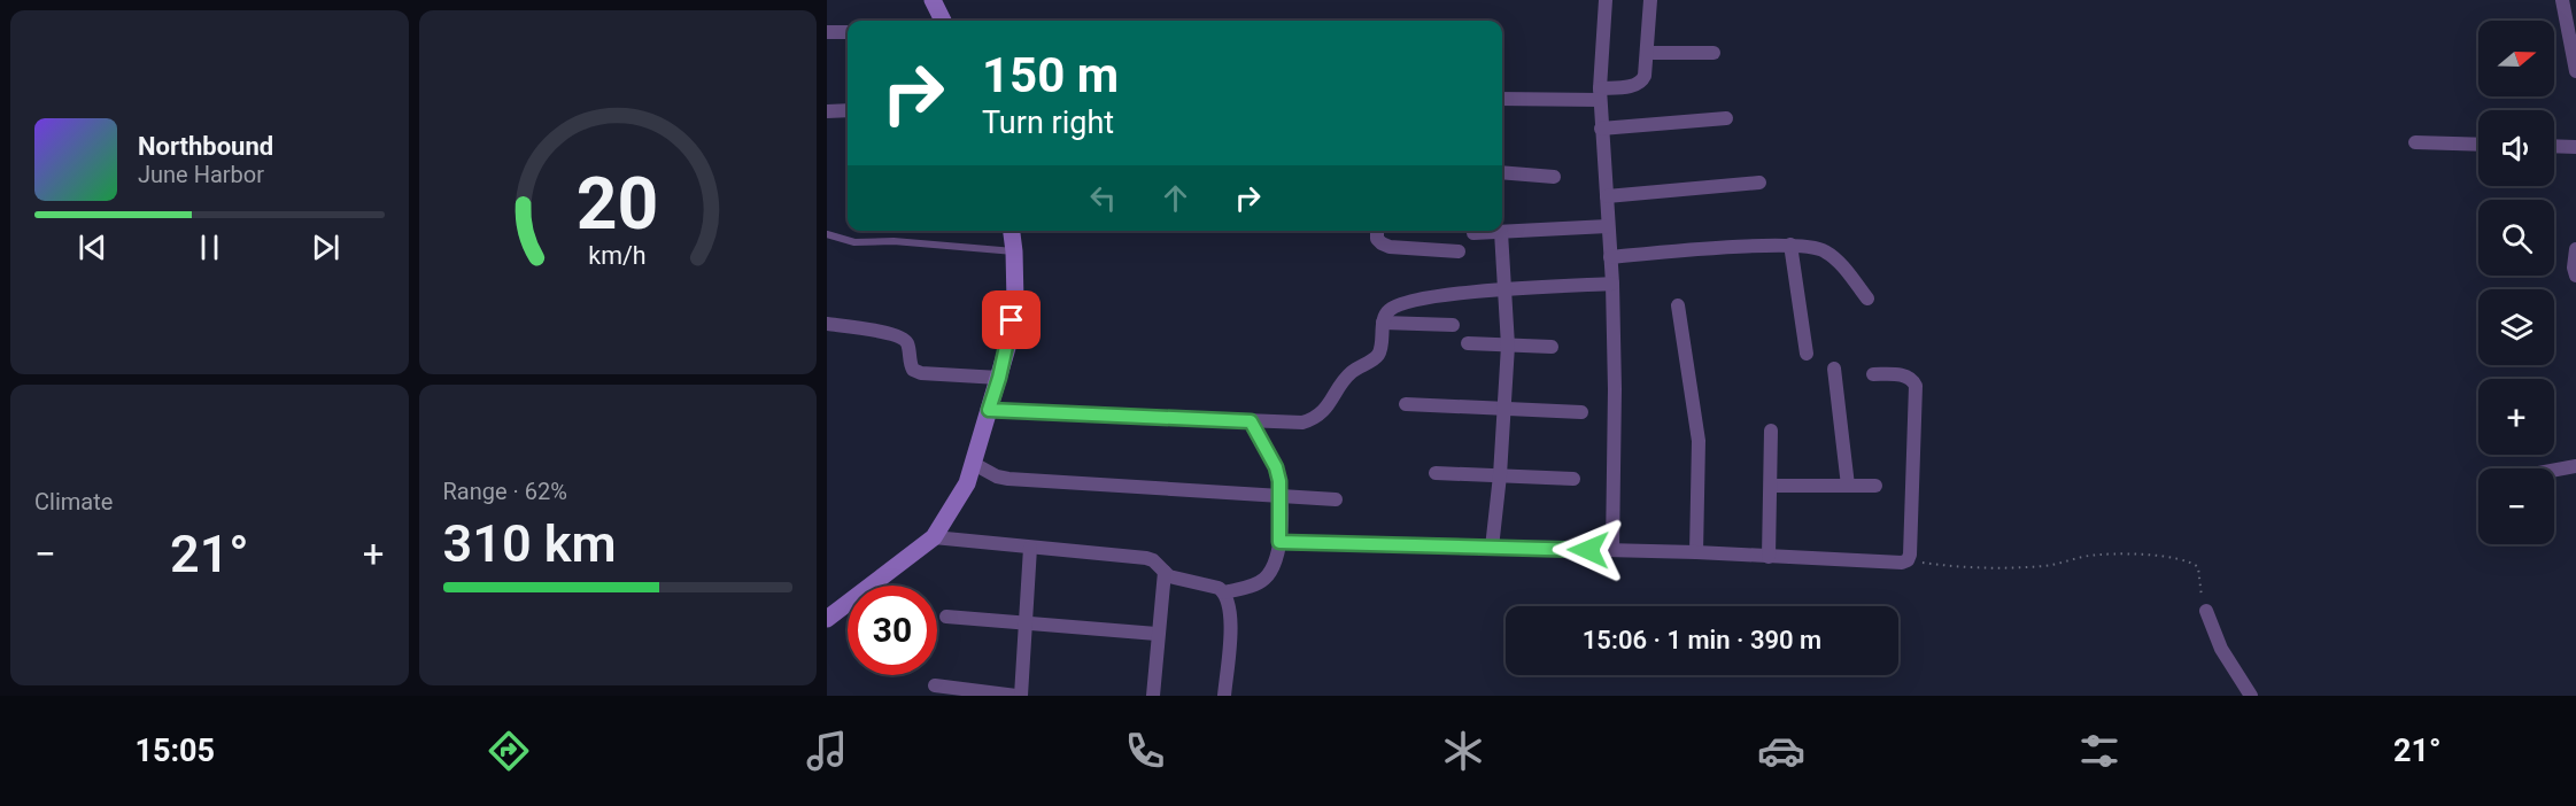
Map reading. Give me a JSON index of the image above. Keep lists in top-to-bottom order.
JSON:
{
  "north": "right",
  "page": {
    "map_buttons": ["+", "−"],
    "turn": ["150 m", "Turn right"],
    "song": ["Northbound", "June Harbor"],
    "tile": [
      "Climate",
      ["Range · 62%", "310 km"]
    ],
    "heat": ["−", "21°", "+"],
    "limit": "30",
    "trip": "15:06 · 1 min · 390 m",
    "tabs": ["15:05", "21°"],
    "gauge": ["20", "km/h"]
  }
}
